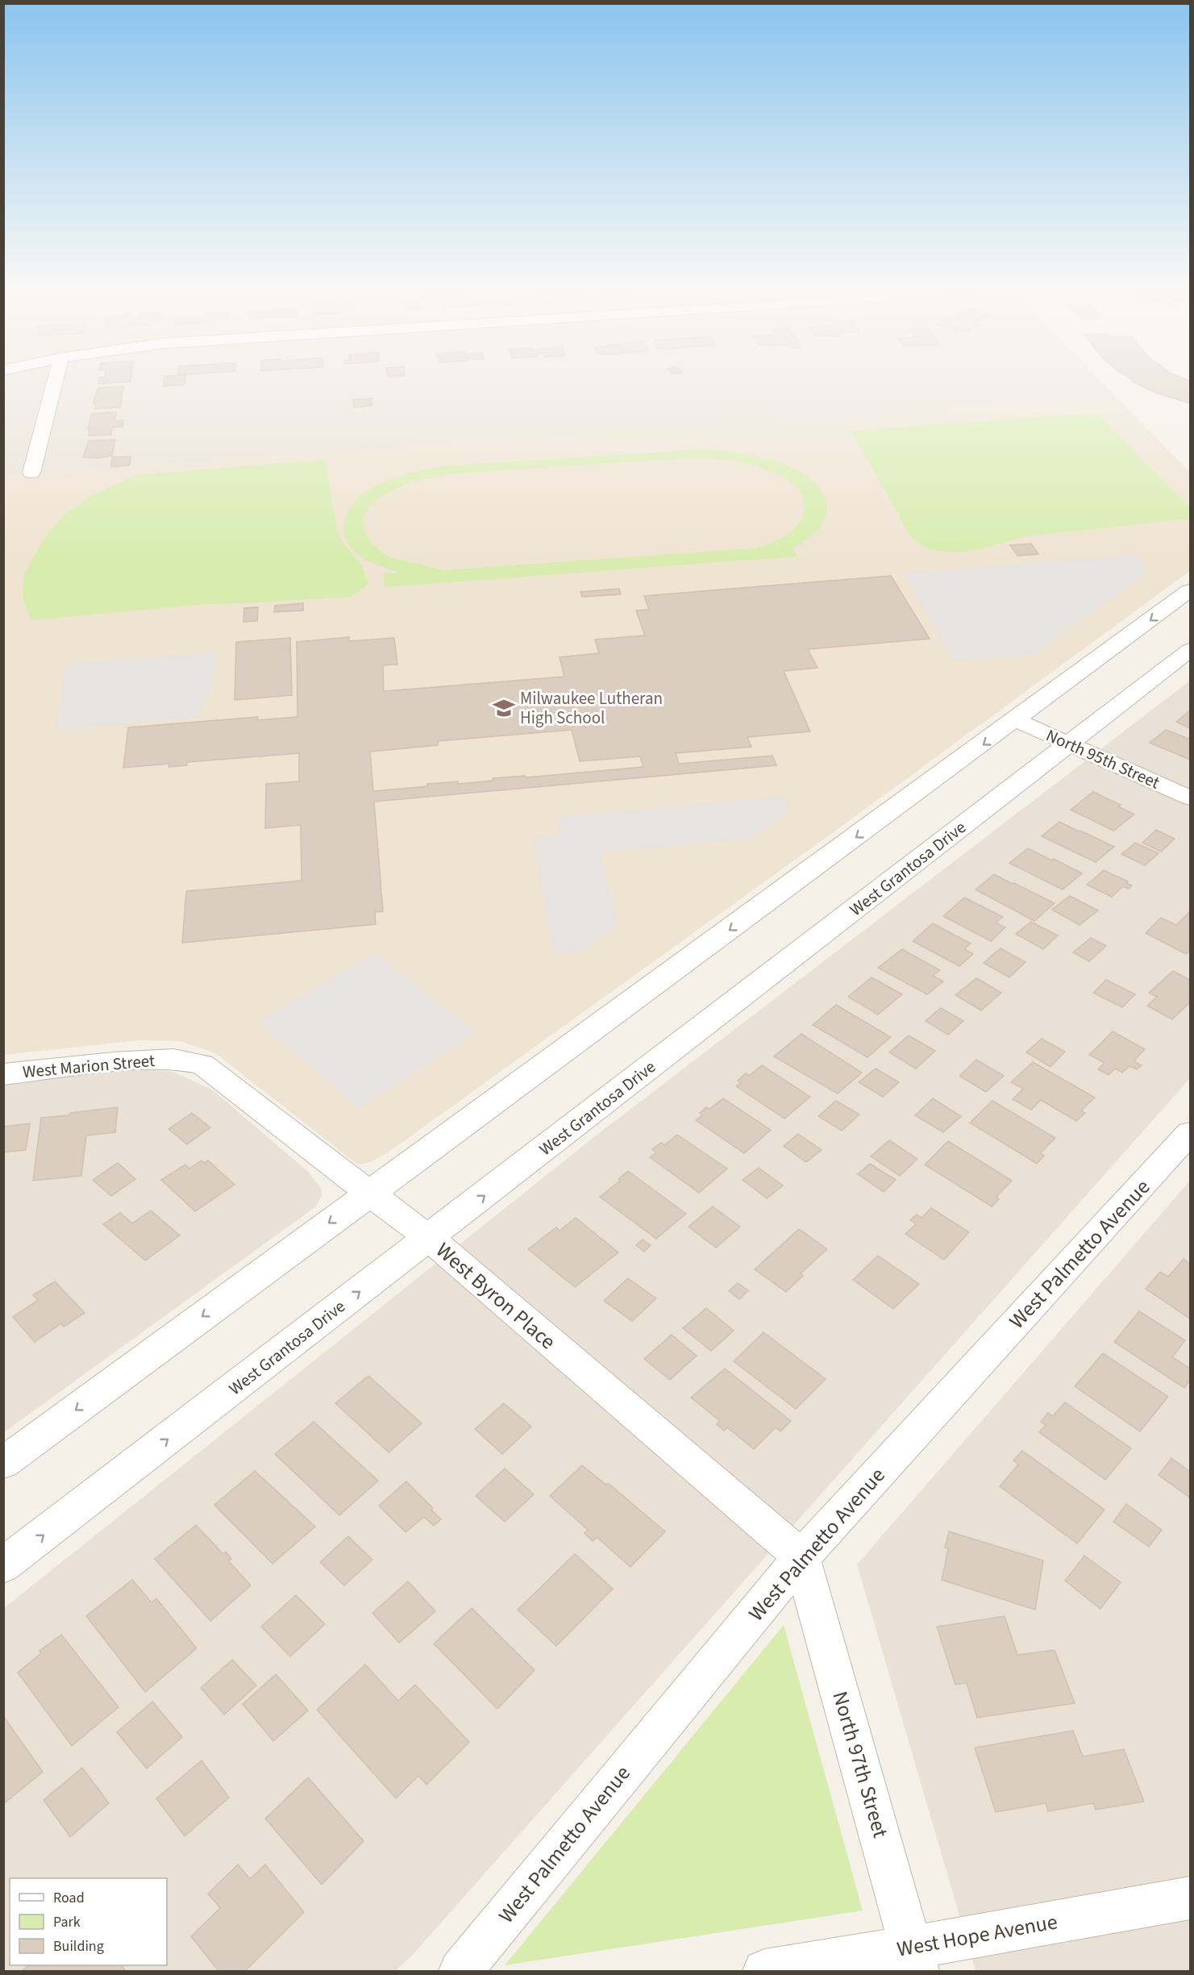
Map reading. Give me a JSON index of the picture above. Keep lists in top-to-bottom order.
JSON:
{
  "streets": {
    "street": [
      "North 95th Street",
      "West Grantosa Drive",
      "West Marion Street",
      "West Palmetto Avenue",
      "West Byron Place",
      "North 97th Street",
      "West Hope Avenue"
    ]
  },
  "crossings": [
    ["North 95th Street", "West Grantosa Drive"],
    ["West Grantosa Drive", "West Byron Place"],
    ["West Marion Street", "West Byron Place"],
    ["West Palmetto Avenue", "West Byron Place"],
    ["West Palmetto Avenue", "North 97th Street"],
    ["West Byron Place", "North 97th Street"],
    ["North 97th Street", "West Hope Avenue"]
  ],
  "places": {
    "school or university": ["Milwaukee Lutheran High School"]
  },
  "legend": ["Road", "Park", "Building"]
}
